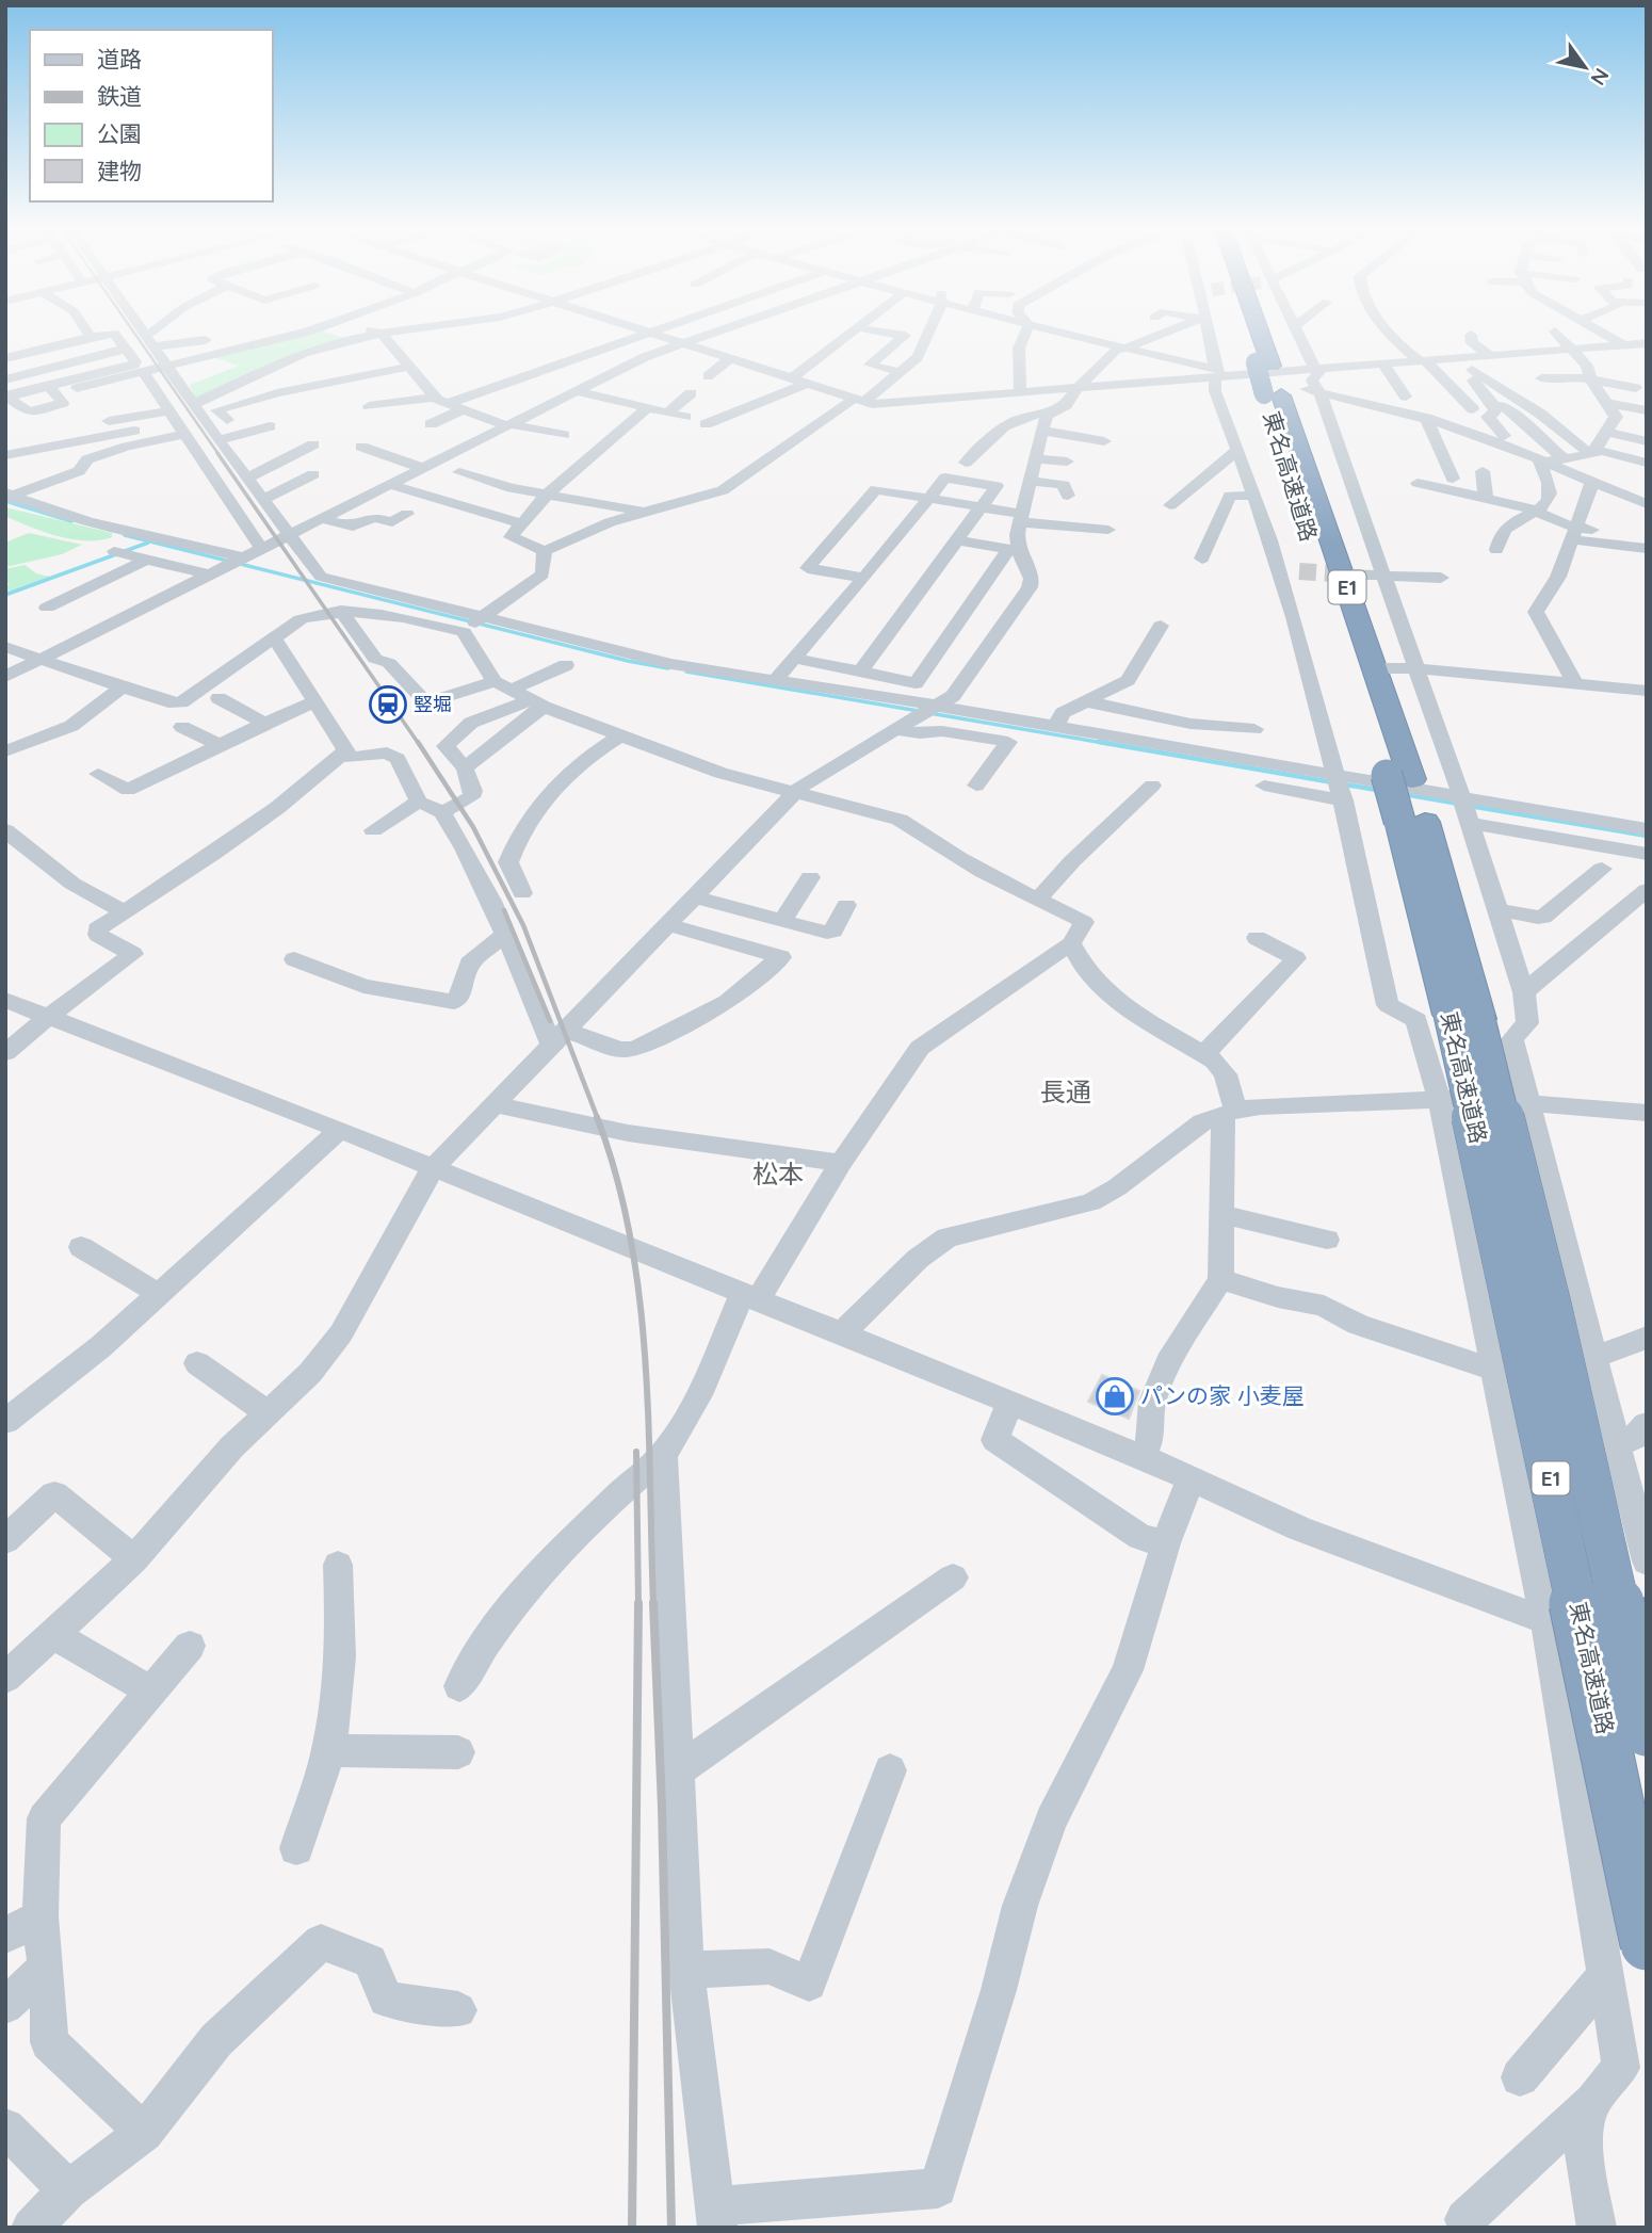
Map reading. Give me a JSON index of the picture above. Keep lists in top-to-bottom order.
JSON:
{
  "streets": {
    "highway": ["東名高速道路", "E1"]
  },
  "districts": ["長通", "松本"],
  "places": {
    "station": ["竪堀"],
    "shop": ["パンの家 小麦屋"]
  },
  "legend": [
    "道路",
    "鉄道",
    "公園",
    "建物"
  ],
  "north": "bottom right"
}
